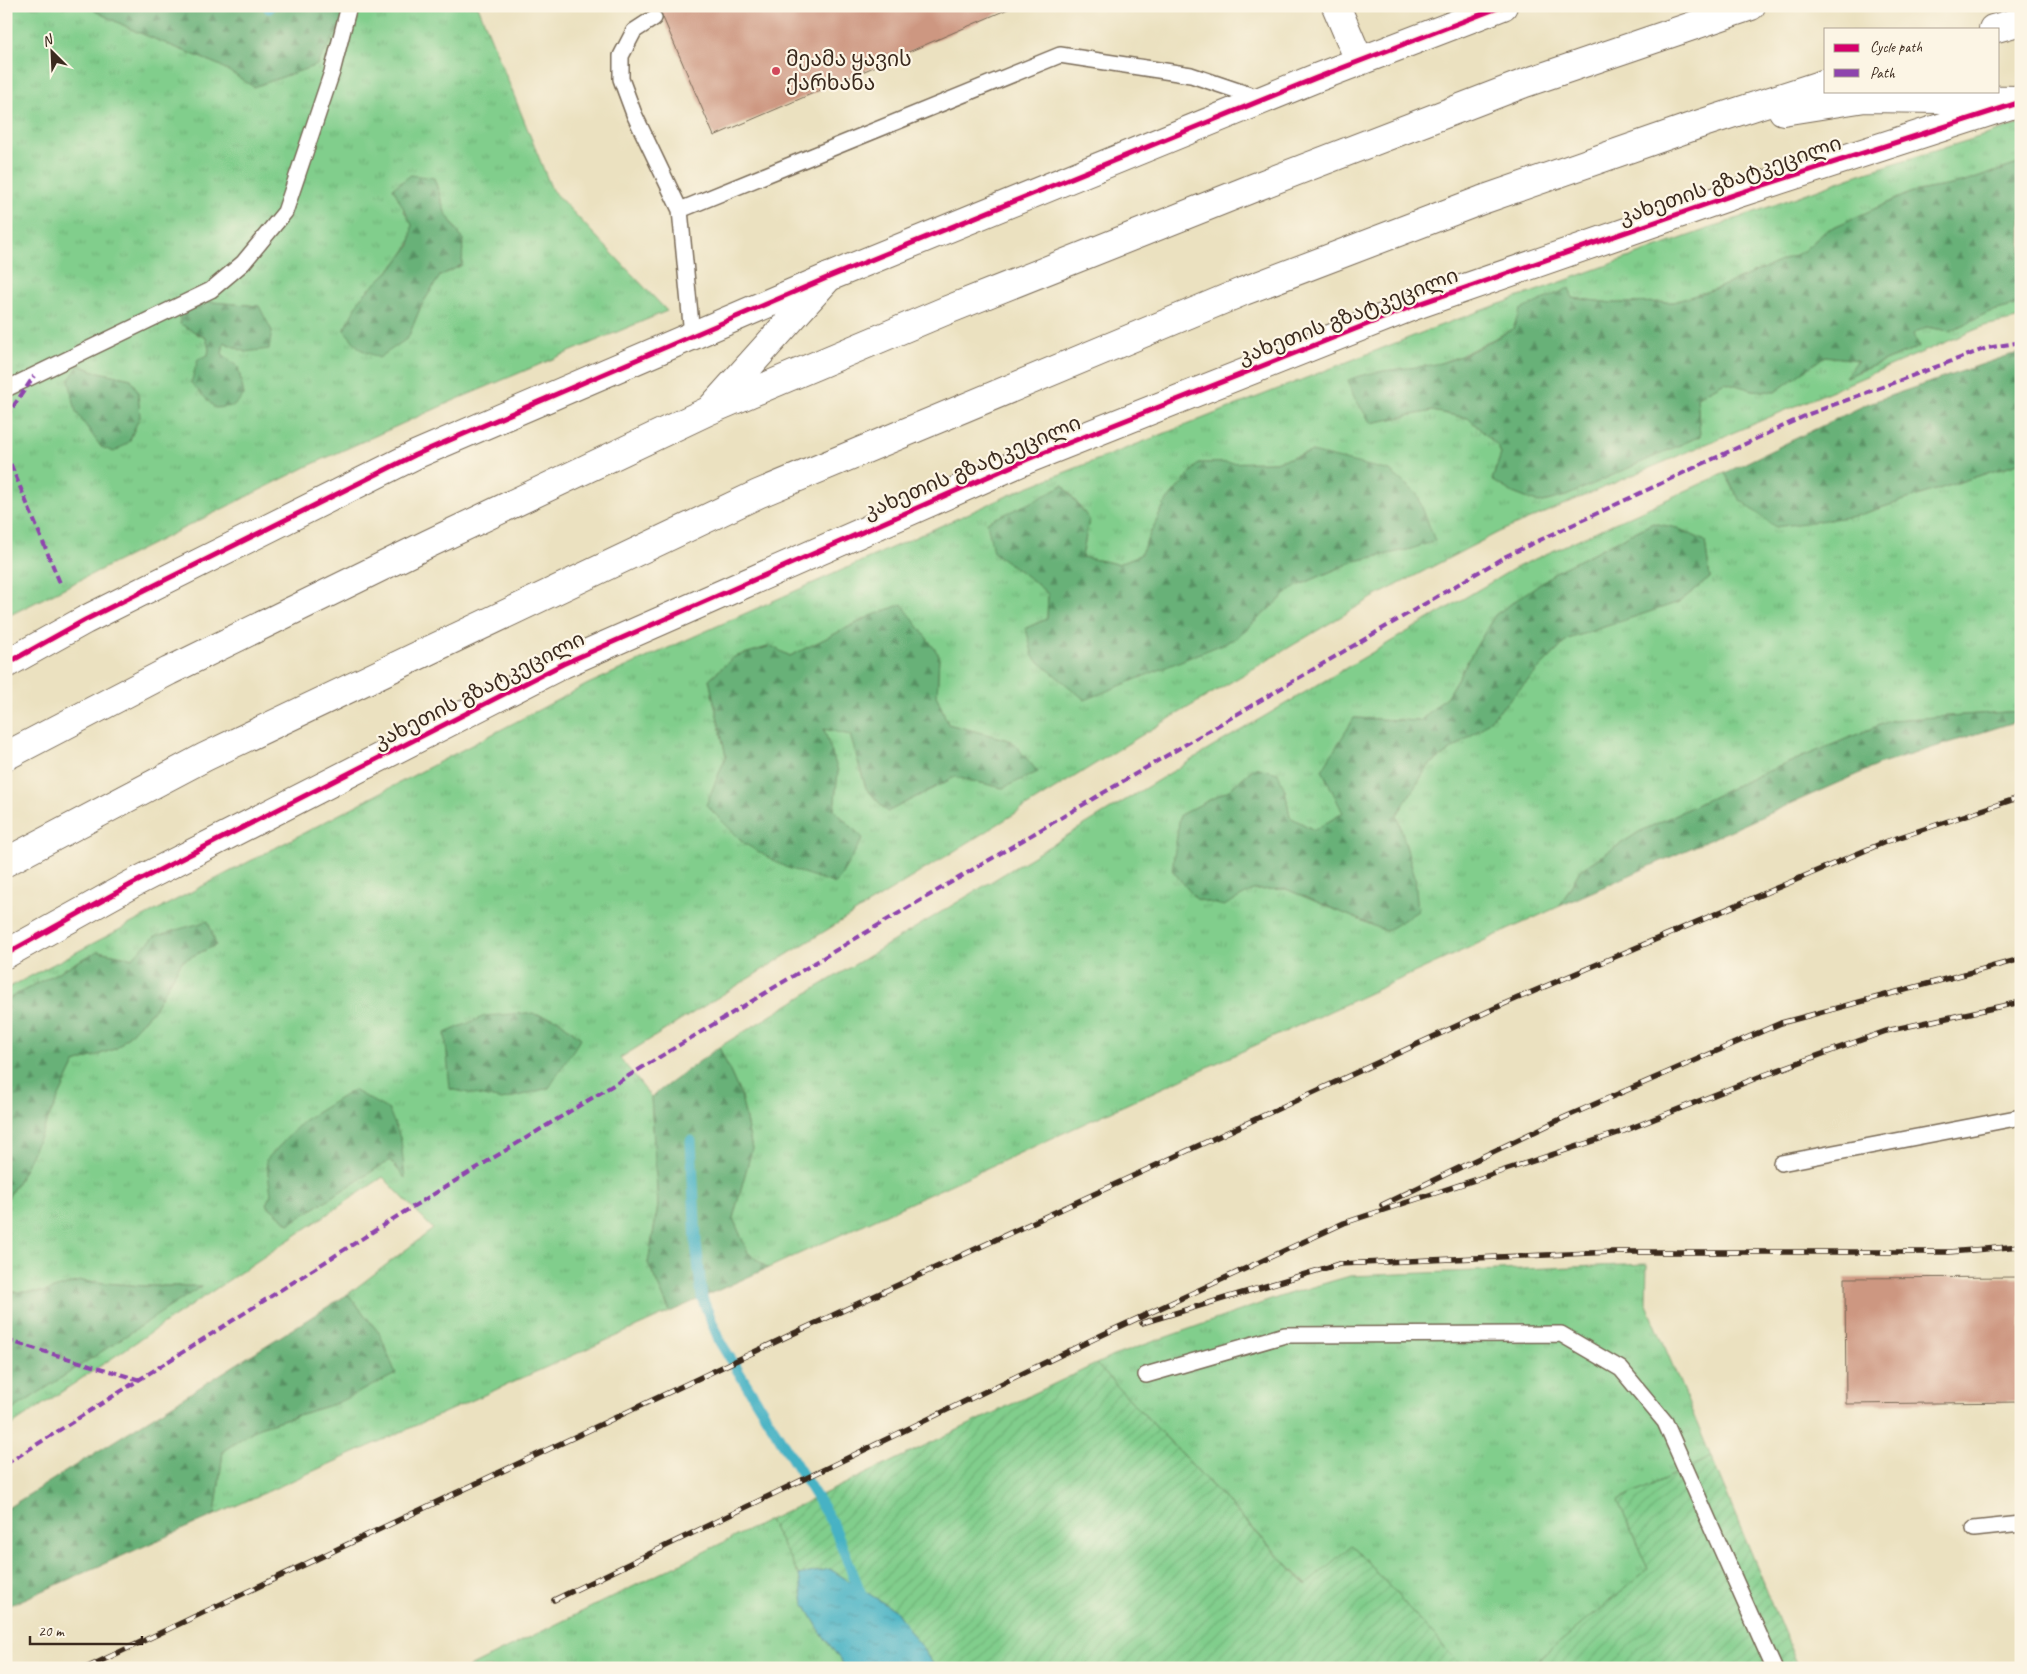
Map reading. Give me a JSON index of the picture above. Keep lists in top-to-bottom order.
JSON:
{
  "streets": {
    "main road": ["კახეთის გზატკეცილი"]
  },
  "places": ["მეამა ყავის ქარხანა"],
  "legend": ["Cycle path", "Path"],
  "scale_bar": "20 m",
  "north": "top left"
}
